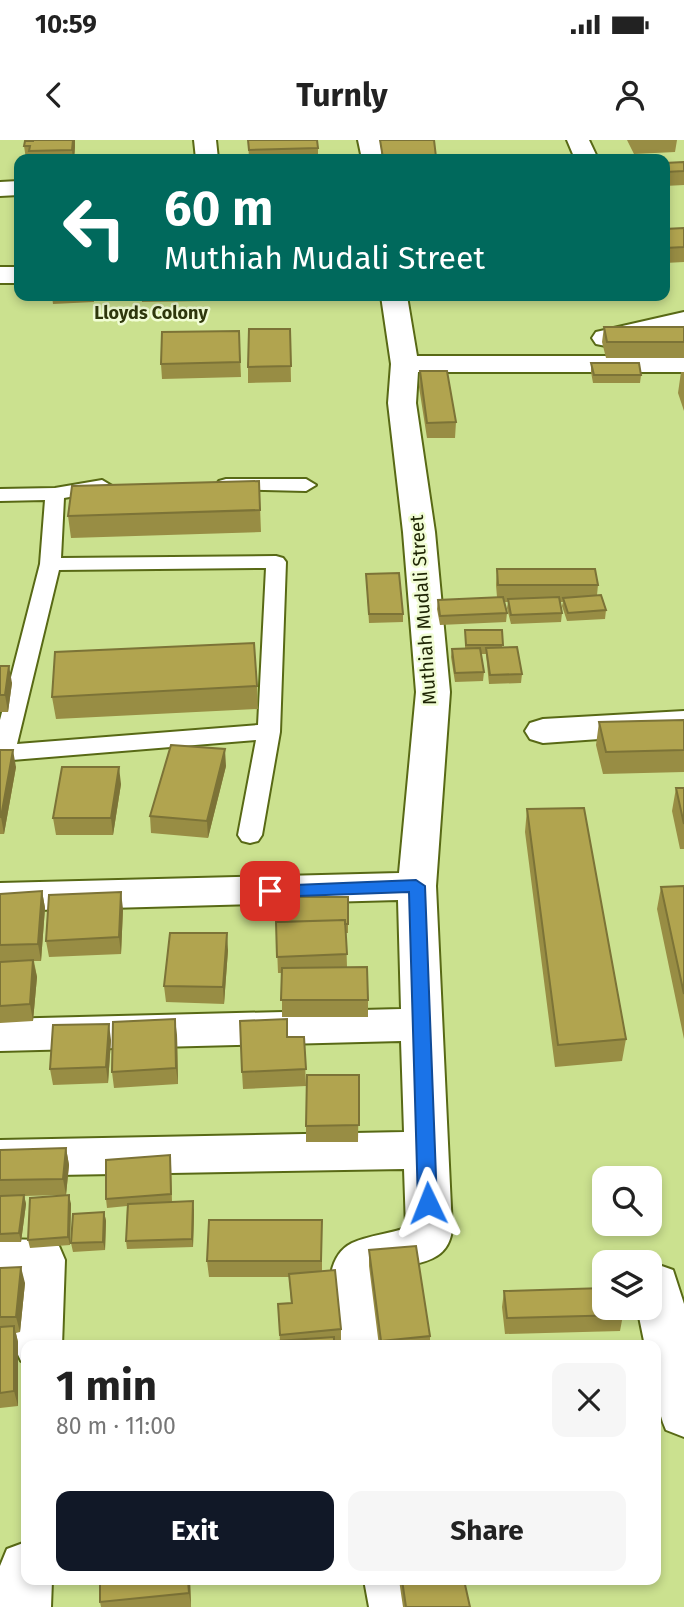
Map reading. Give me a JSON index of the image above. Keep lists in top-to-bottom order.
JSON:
{
  "streets": {
    "street": ["Muthiah Mudali Street"]
  },
  "districts": ["Lloyds Colony"],
  "page": {
    "status": "10:59",
    "header": "Turnly",
    "turn": ["60 m", "Muthiah Mudali Street"],
    "heading": ["1 min", "80 m · 11:00"],
    "buttons": ["Exit", "Share"]
  }
}
